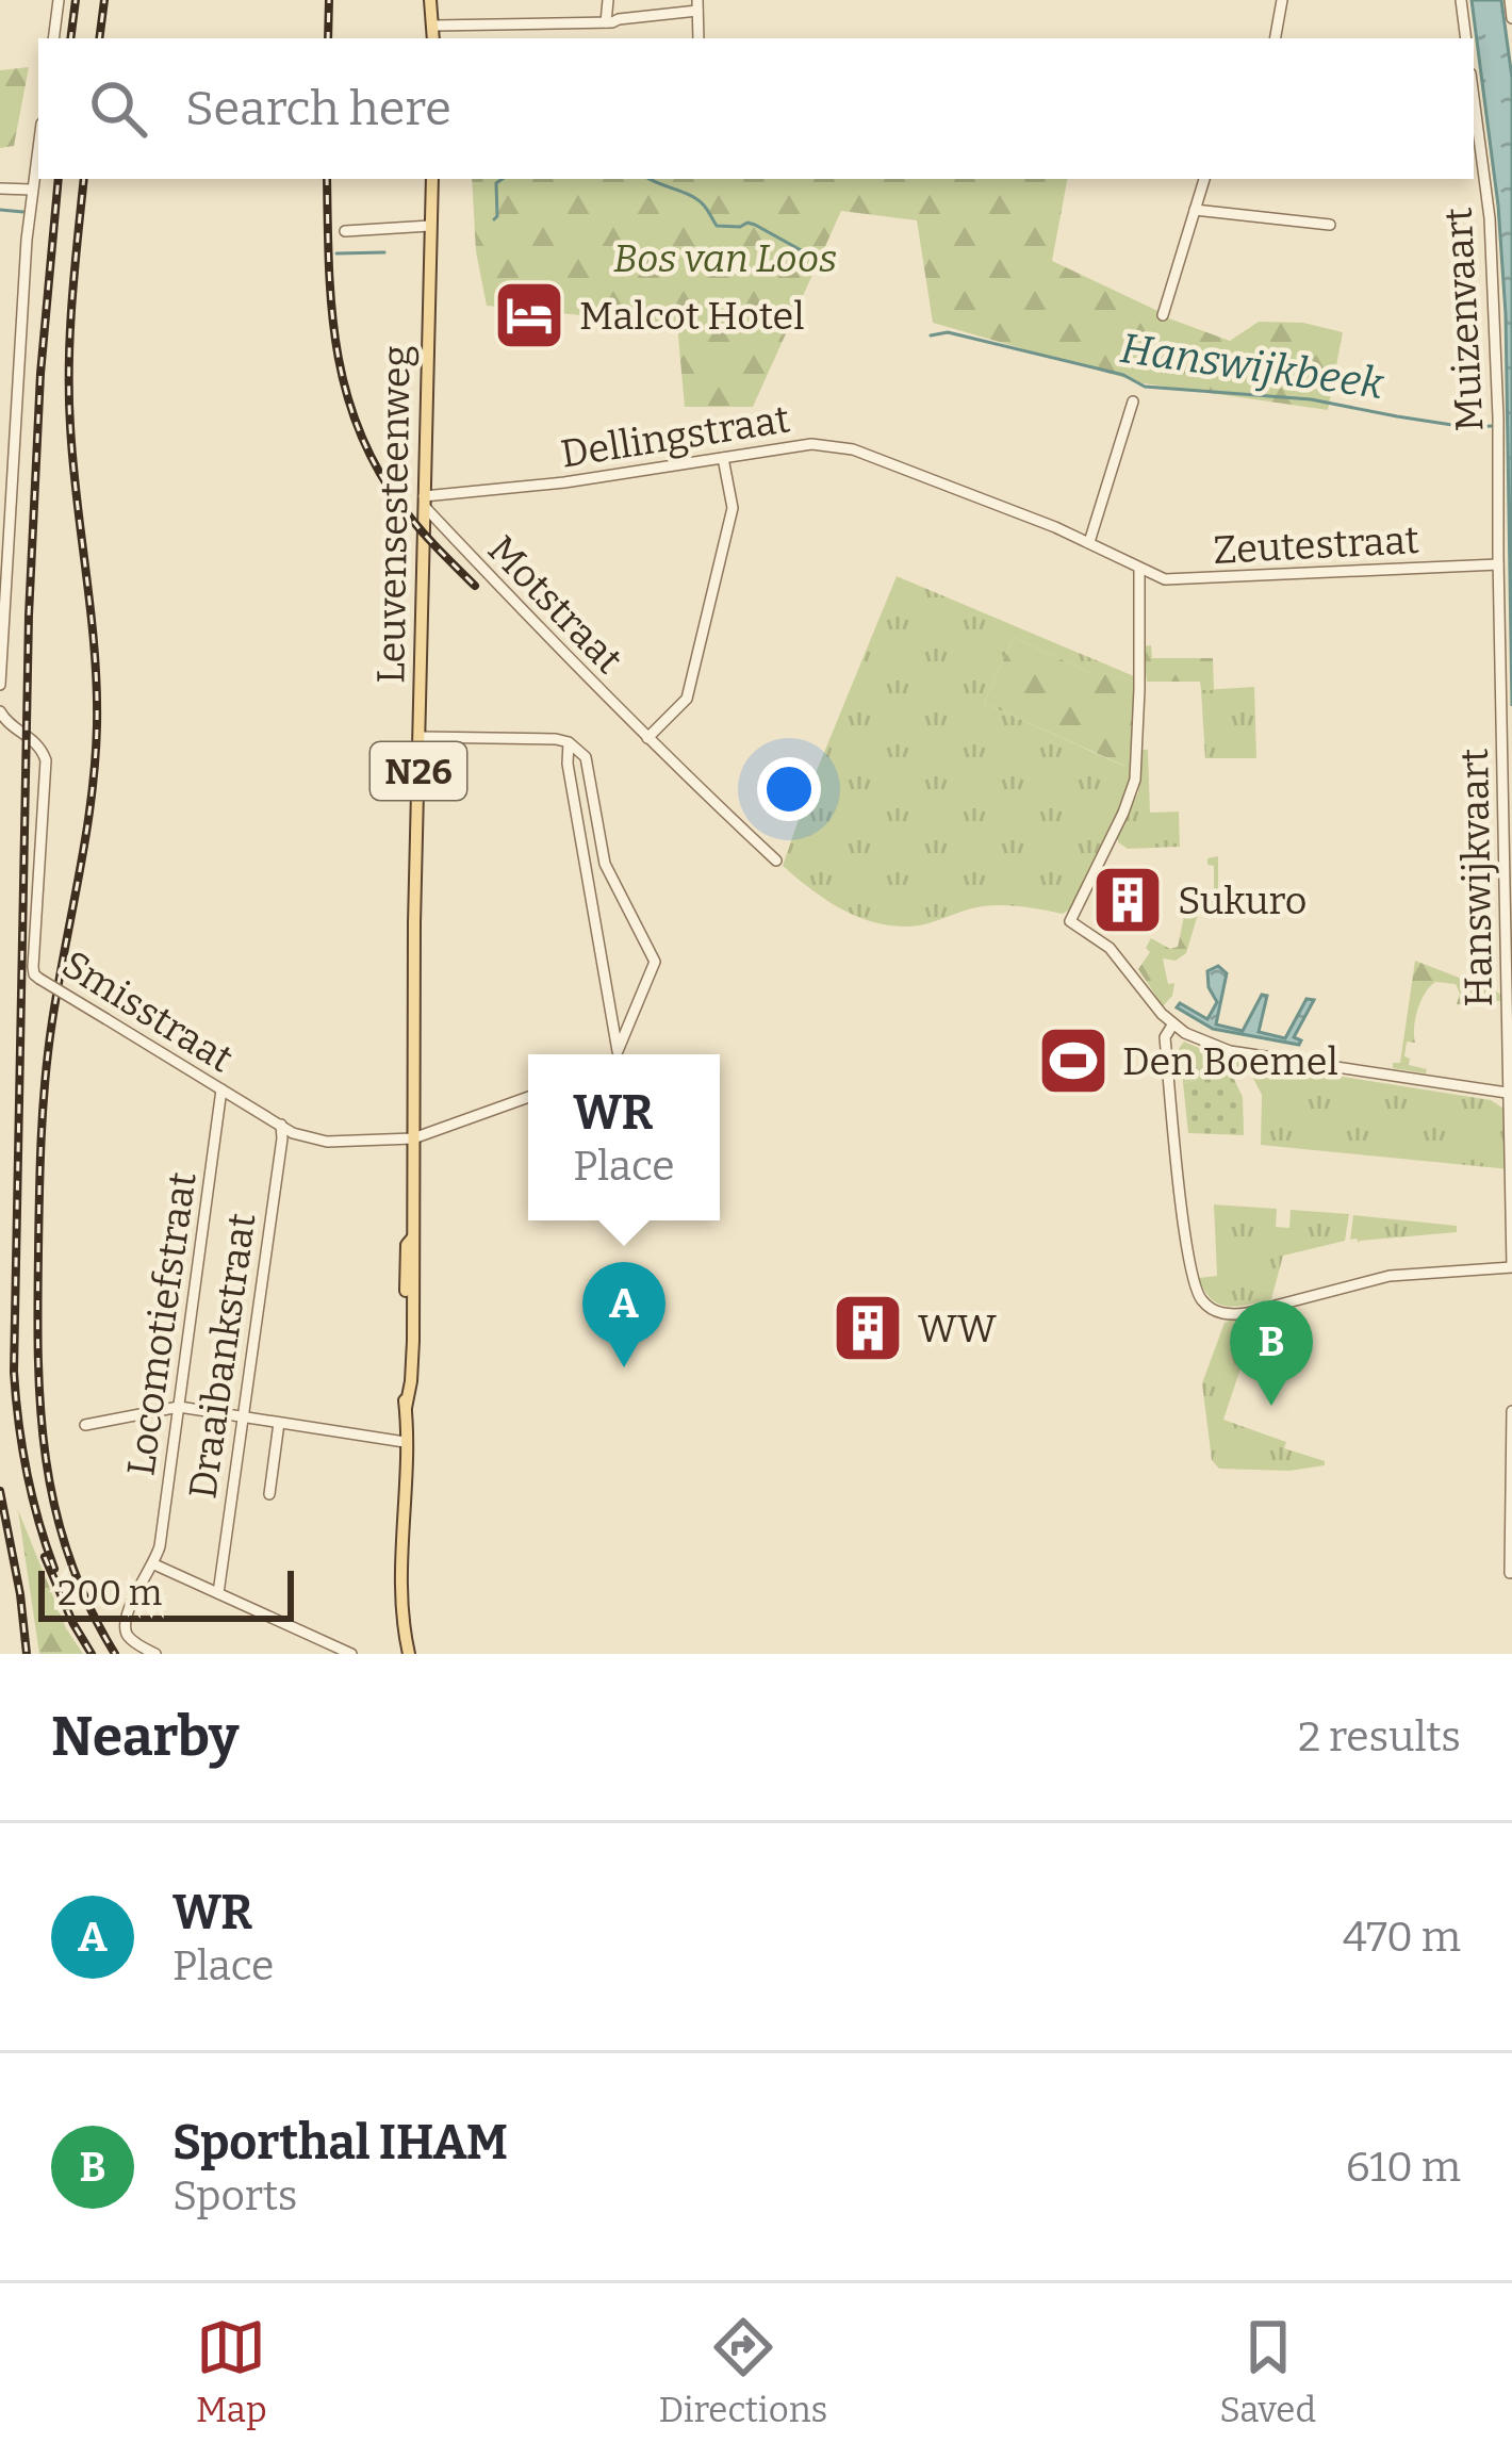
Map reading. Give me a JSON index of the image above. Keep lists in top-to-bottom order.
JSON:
{
  "streets": {
    "main road": ["Leuvensesteenweg", "N26"],
    "street": [
      "Muizenvaart",
      "Dellingstraat",
      "Zeutestraat",
      "Motstraat",
      "Hanswijkvaart",
      "Smisstraat",
      "Locomotiefstraat",
      "Draaibankstraat"
    ]
  },
  "crossings": [
    ["Muizenvaart", "Zeutestraat"],
    ["Muizenvaart", "Hanswijkvaart"],
    ["Dellingstraat", "Leuvensesteenweg"],
    ["Dellingstraat", "Zeutestraat"],
    ["Dellingstraat", "Motstraat"],
    ["Leuvensesteenweg", "Motstraat"],
    ["Leuvensesteenweg", "Smisstraat"],
    ["Zeutestraat", "Hanswijkvaart"],
    ["Smisstraat", "Locomotiefstraat"],
    ["Smisstraat", "Draaibankstraat"]
  ],
  "water": ["Hanswijkbeek"],
  "parks": ["Bos van Loos"],
  "places": {
    "hotel": ["Malcot Hotel"],
    "building": ["Sukuro", "WW"],
    "sports": ["Den Boemel"]
  },
  "scale_bar": "200 m",
  "page": {
    "search": "Search here",
    "popup": ["WR", "Place"],
    "pins": ["A", "B"],
    "scale": "200 m",
    "heading": ["Nearby", "2 results"],
    "list": [
      {
        "mark": "A",
        "name": "WR",
        "note": "Place",
        "value": "470 m"
      },
      {
        "mark": "B",
        "name": "Sporthal IHAM",
        "note": "Sports",
        "value": "610 m"
      }
    ],
    "nav": ["Map", "Directions", "Saved"]
  }
}
